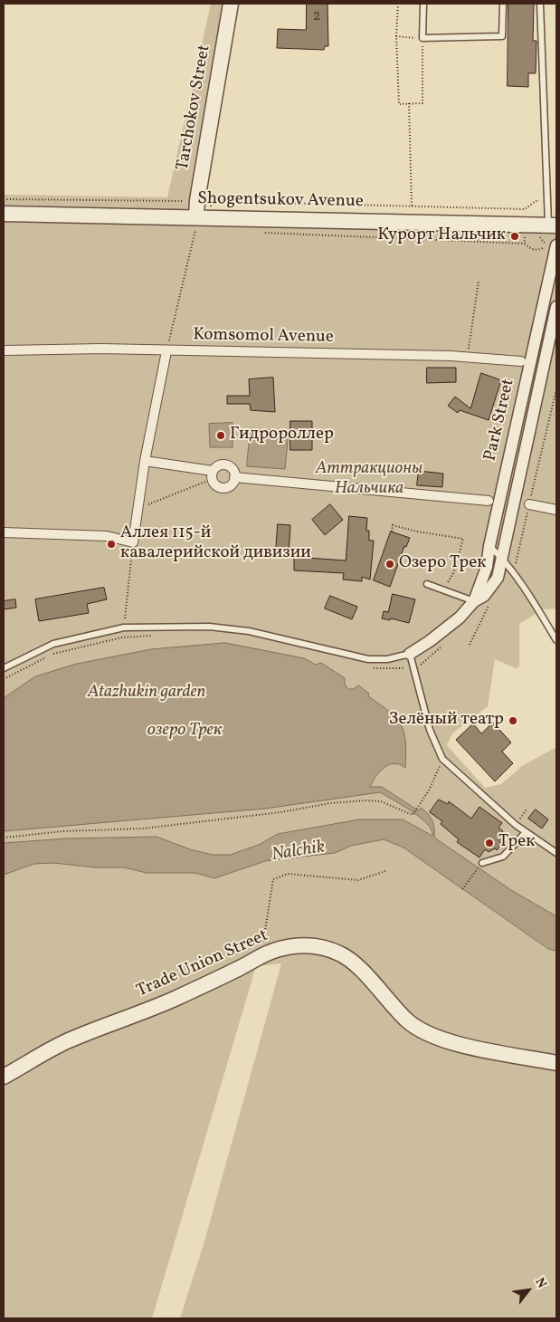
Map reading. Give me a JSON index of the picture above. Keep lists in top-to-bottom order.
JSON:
{
  "streets": {
    "street": [
      "Tarchokov Street",
      "Shogentsukov Avenue",
      "Komsomol Avenue",
      "Park Street",
      "Trade Union Street"
    ]
  },
  "crossings": [
    ["Tarchokov Street", "Shogentsukov Avenue"]
  ],
  "water": ["озеро Трек", "Nalchik"],
  "parks": ["Аттракционы Нальчика", "Atazhukin garden"],
  "places": [
    "Курорт Нальчик",
    "Гидророллер",
    "Аллея 115-й кавалерийской дивизии",
    "Озеро Трек",
    "Зелёный театр",
    "Трек"
  ],
  "house_numbers": ["2"],
  "north": "top right"
}
